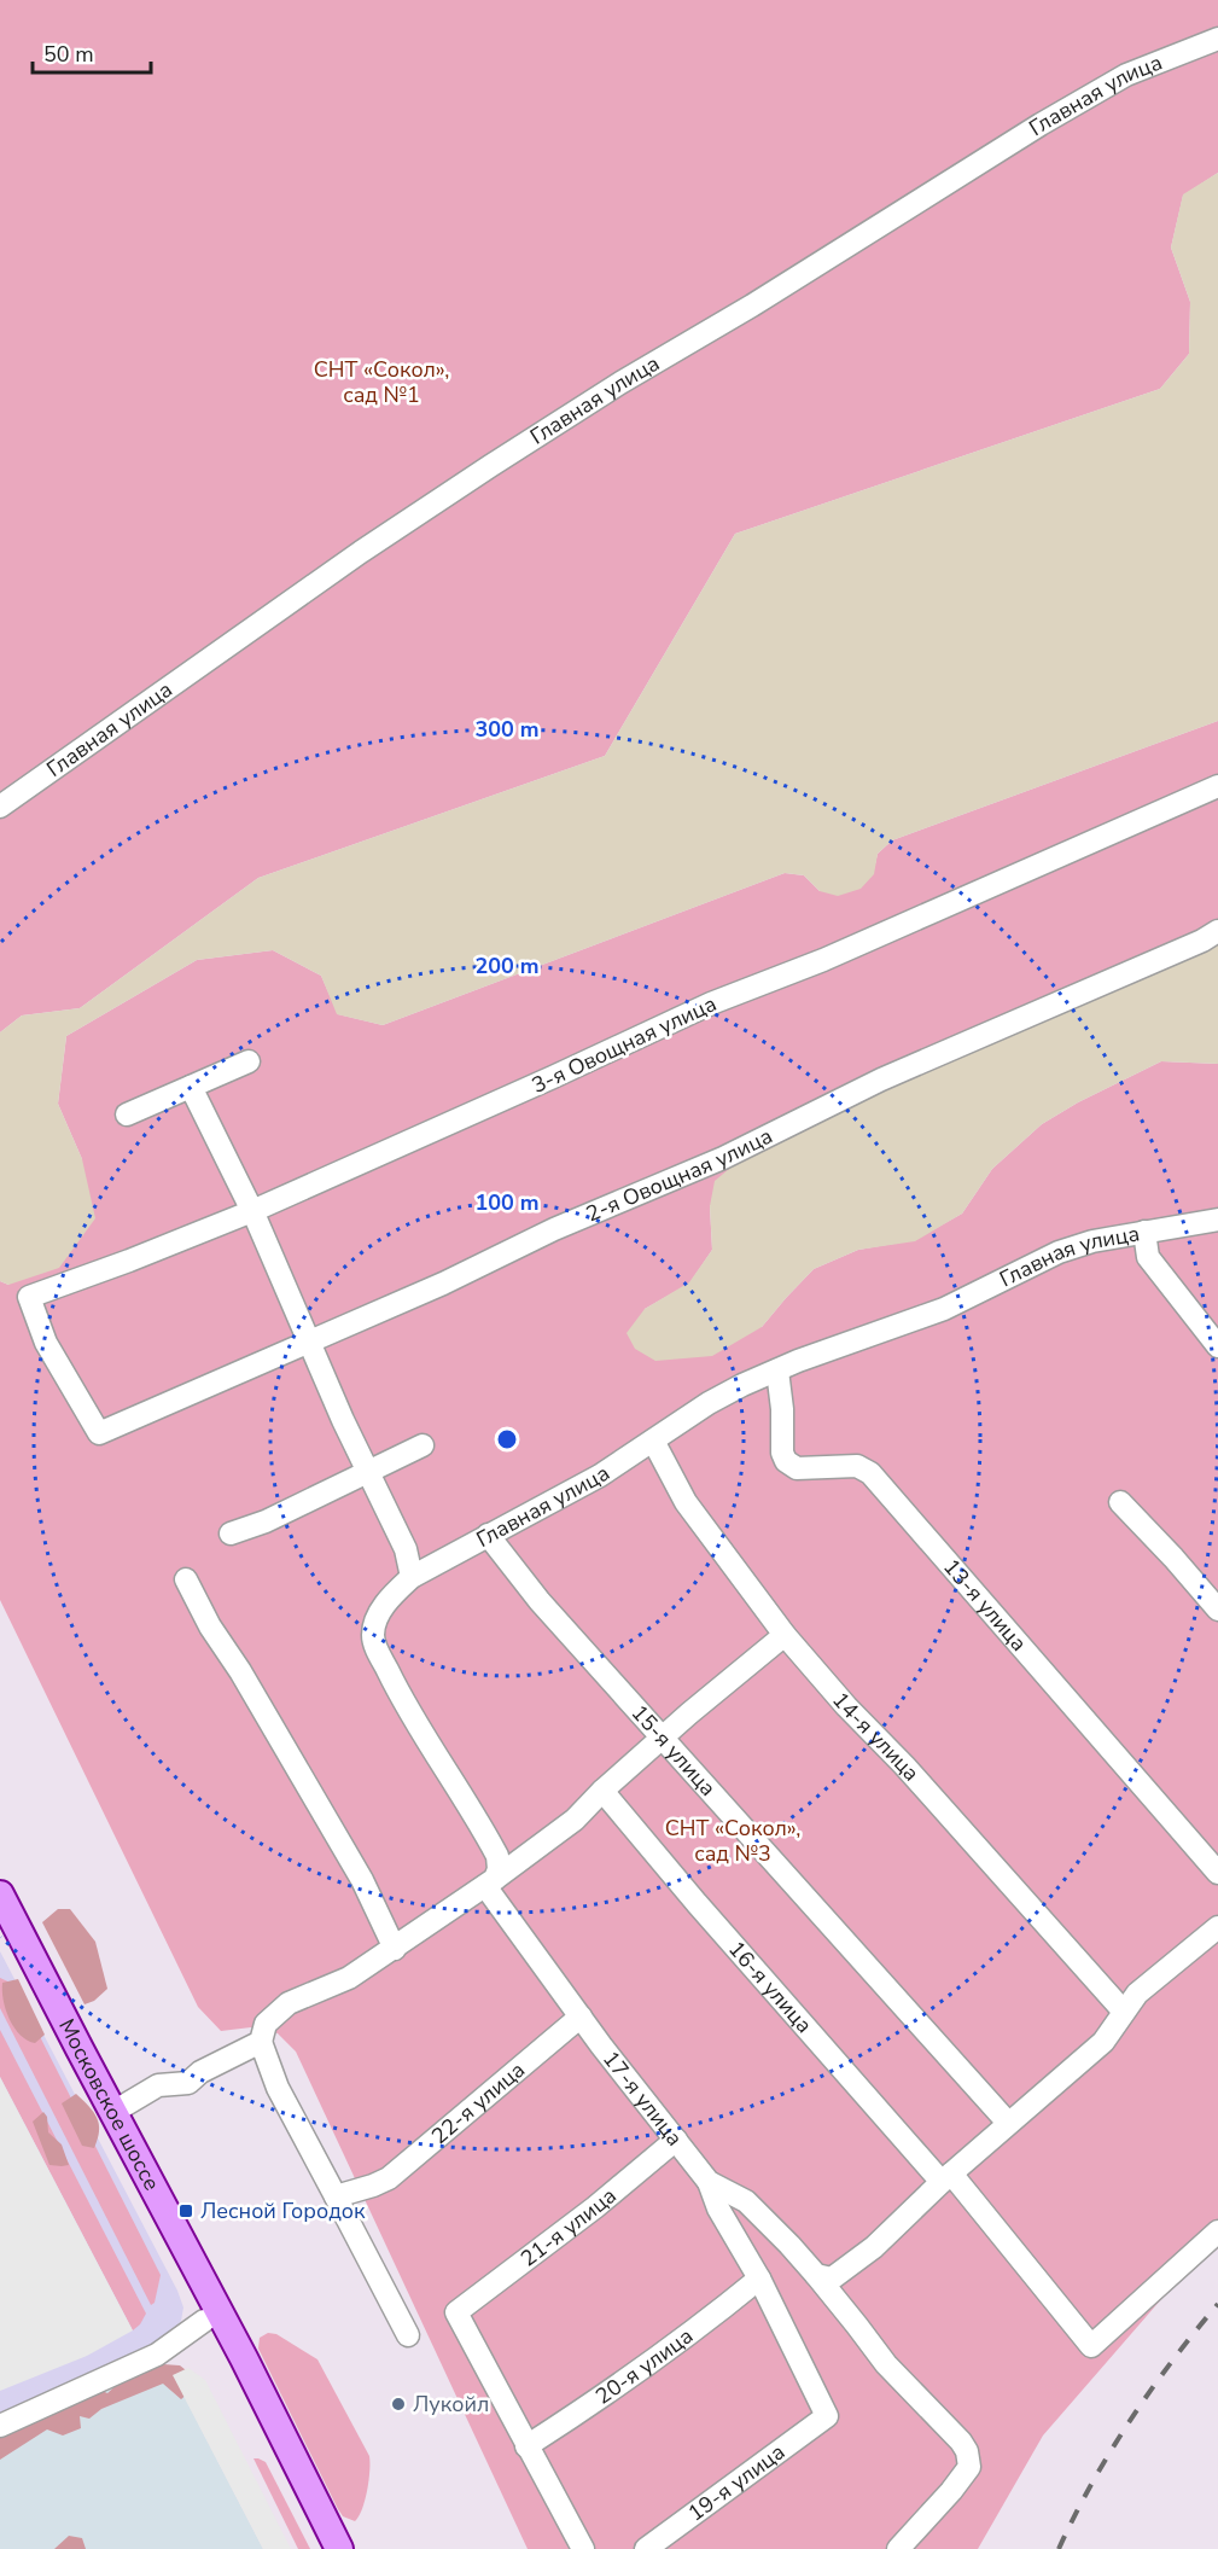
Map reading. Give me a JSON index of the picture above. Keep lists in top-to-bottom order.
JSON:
{
  "streets": {
    "main road": ["Московское шоссе"],
    "street": [
      "Главная улица",
      "3-я Овощная улица",
      "2-я Овощная улица",
      "13-я улица",
      "14-я улица",
      "15-я улица",
      "16-я улица",
      "17-я улица",
      "22-я улица",
      "21-я улица",
      "20-я улица",
      "19-я улица"
    ]
  },
  "crossings": [
    ["Главная улица", "13-я улица"],
    ["Главная улица", "14-я улица"],
    ["Главная улица", "15-я улица"],
    ["Главная улица", "17-я улица"],
    ["3-я Овощная улица", "2-я Овощная улица"],
    ["17-я улица", "22-я улица"],
    ["17-я улица", "21-я улица"],
    ["21-я улица", "20-я улица"],
    ["20-я улица", "19-я улица"]
  ],
  "parks": ["СНТ «Сокол», сад №1", "СНТ «Сокол», сад №3"],
  "places": {
    "transit": ["Лесной Городок"],
    "other": ["Лукойл"]
  },
  "scale_bar": "50 m",
  "rings": ["300 m", "200 m", "100 m"]
}
